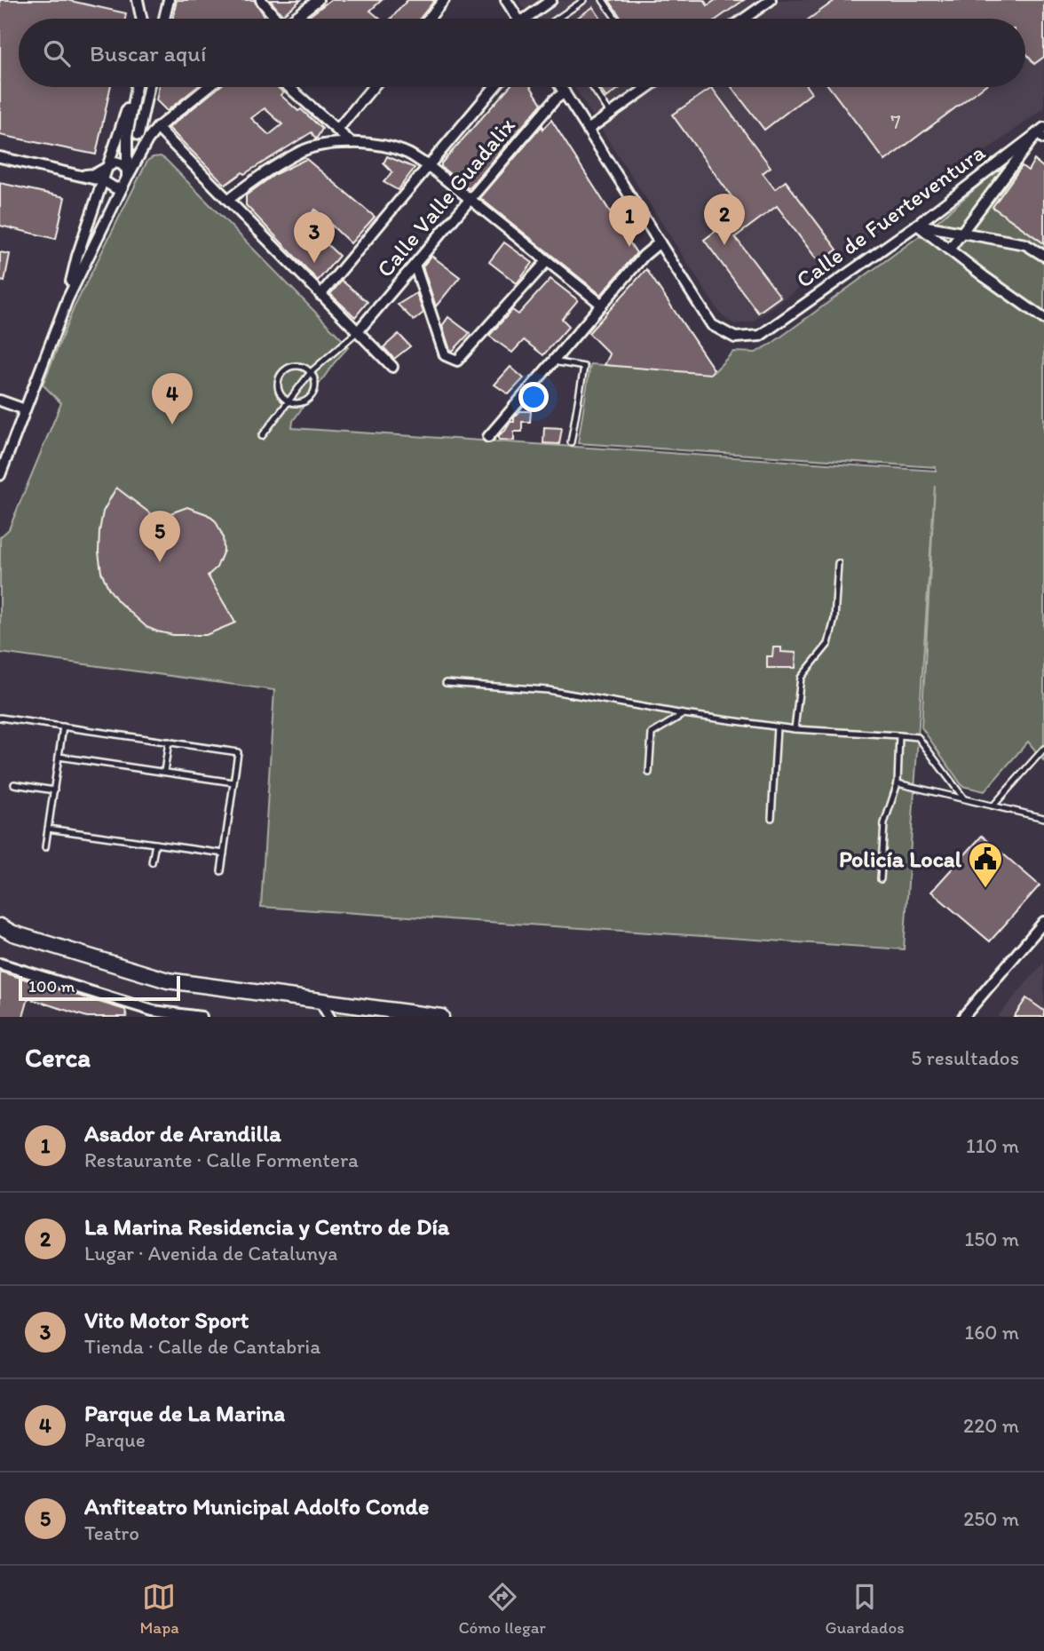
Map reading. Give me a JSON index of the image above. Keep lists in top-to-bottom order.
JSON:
{
  "streets": {
    "street": ["Calle Valle Guadalix", "Calle de Fuerteventura"]
  },
  "places": {
    "public building": ["Policía Local"]
  },
  "house_numbers": ["7"],
  "scale_bar": "100 m",
  "page": {
    "search": "Buscar aquí",
    "pins": [
      "2",
      "1",
      "3",
      "4",
      "5"
    ],
    "scale": "100 m",
    "heading": ["Cerca", "5 resultados"],
    "list": [
      {
        "mark": "1",
        "name": "Asador de Arandilla",
        "note": "Restaurante · Calle Formentera",
        "value": "110 m"
      },
      {
        "mark": "2",
        "name": "La Marina Residencia y Centro de Día",
        "note": "Lugar · Avenida de Catalunya",
        "value": "150 m"
      },
      {
        "mark": "3",
        "name": "Vito Motor Sport",
        "note": "Tienda · Calle de Cantabria",
        "value": "160 m"
      },
      {
        "mark": "4",
        "name": "Parque de La Marina",
        "note": "Parque",
        "value": "220 m"
      },
      {
        "mark": "5",
        "name": "Anfiteatro Municipal Adolfo Conde",
        "note": "Teatro",
        "value": "250 m"
      }
    ],
    "nav": ["Mapa", "Cómo llegar", "Guardados"]
  }
}
